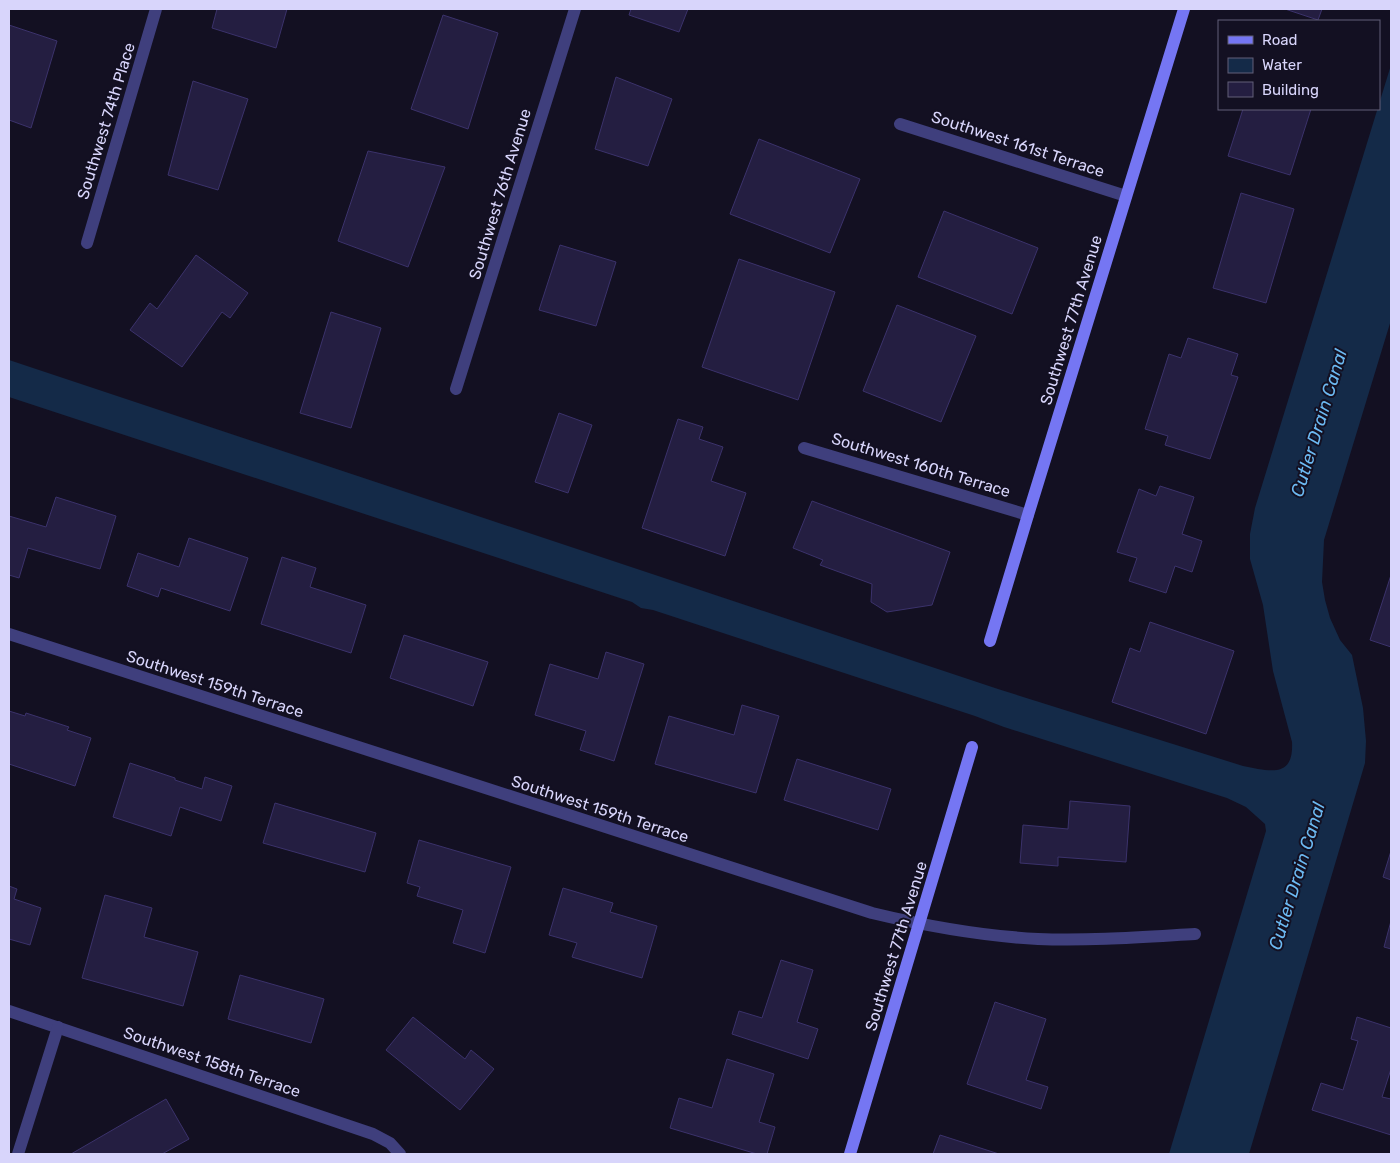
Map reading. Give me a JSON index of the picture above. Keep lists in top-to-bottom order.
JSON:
{
  "streets": {
    "street": [
      "Southwest 74th Place",
      "Southwest 161st Terrace",
      "Southwest 76th Avenue",
      "Southwest 77th Avenue",
      "Southwest 160th Terrace",
      "Southwest 159th Terrace",
      "Southwest 158th Terrace"
    ]
  },
  "crossings": [
    ["Southwest 161st Terrace", "Southwest 77th Avenue"],
    ["Southwest 77th Avenue", "Southwest 160th Terrace"],
    ["Southwest 77th Avenue", "Southwest 159th Terrace"]
  ],
  "water": ["Cutler Drain Canal"],
  "legend": ["Road", "Water", "Building"]
}
